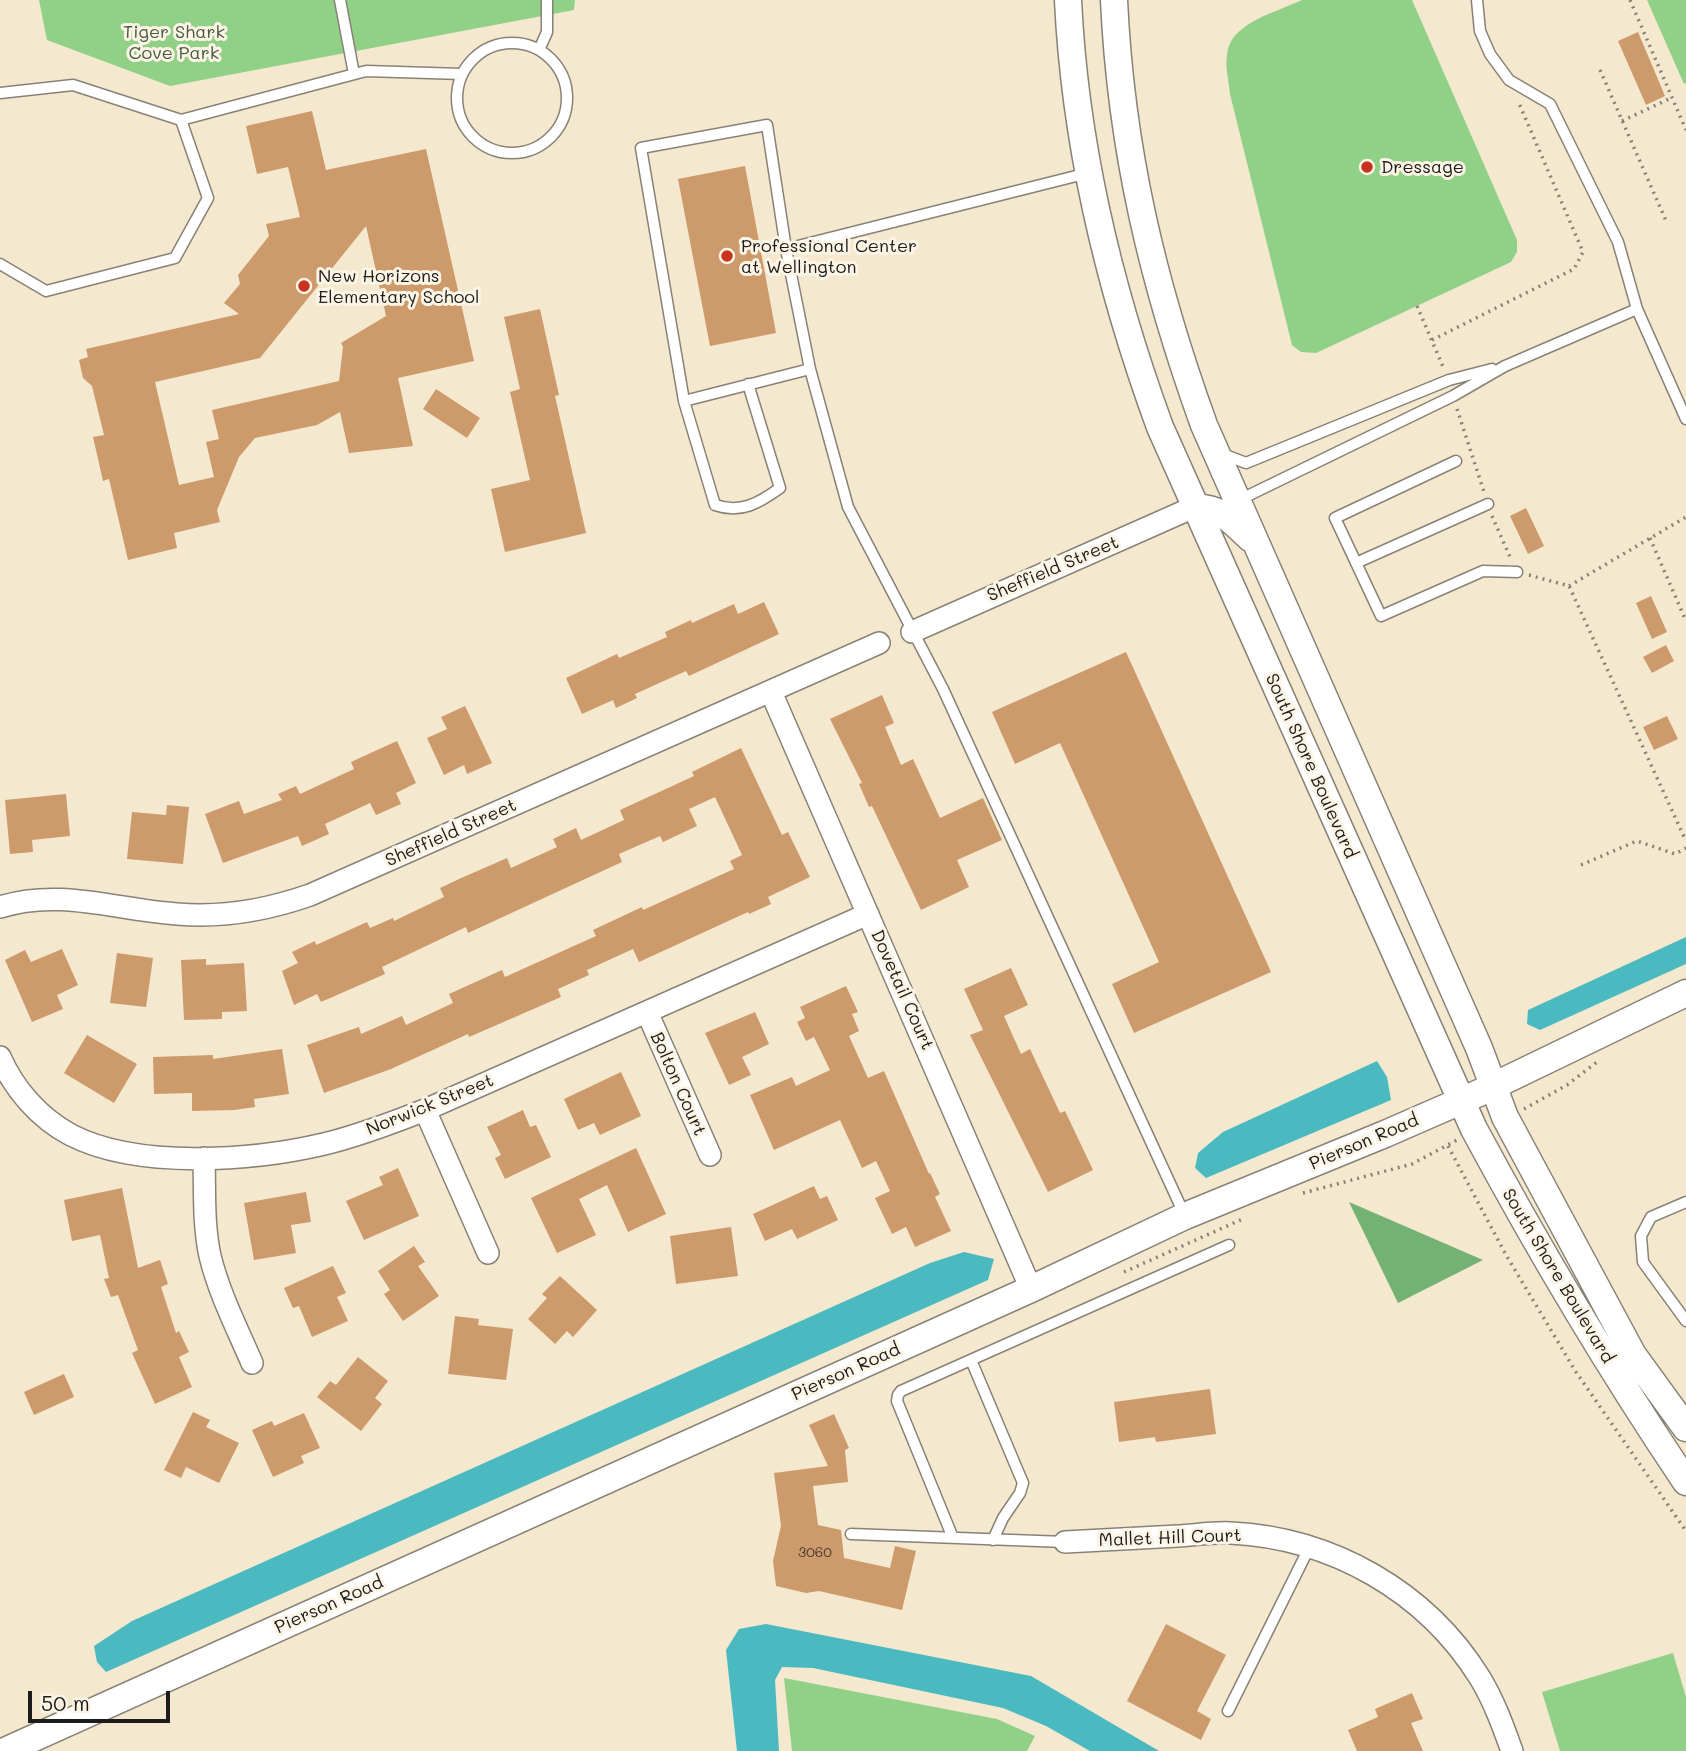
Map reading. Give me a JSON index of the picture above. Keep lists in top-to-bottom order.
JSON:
{
  "streets": {
    "street": [
      "Sheffield Street",
      "South Shore Boulevard",
      "Dovetail Court",
      "Bolton Court",
      "Norwick Street",
      "Pierson Road",
      "Mallet Hill Court"
    ]
  },
  "crossings": [
    ["Sheffield Street", "South Shore Boulevard"],
    ["Sheffield Street", "Dovetail Court"],
    ["South Shore Boulevard", "Pierson Road"],
    ["Dovetail Court", "Norwick Street"],
    ["Dovetail Court", "Pierson Road"],
    ["Bolton Court", "Norwick Street"]
  ],
  "parks": ["Tiger Shark Cove Park"],
  "places": ["Dressage", "Professional Center at Wellington", "New Horizons Elementary School"],
  "house_numbers": ["3060"],
  "scale_bar": "50 m"
}
